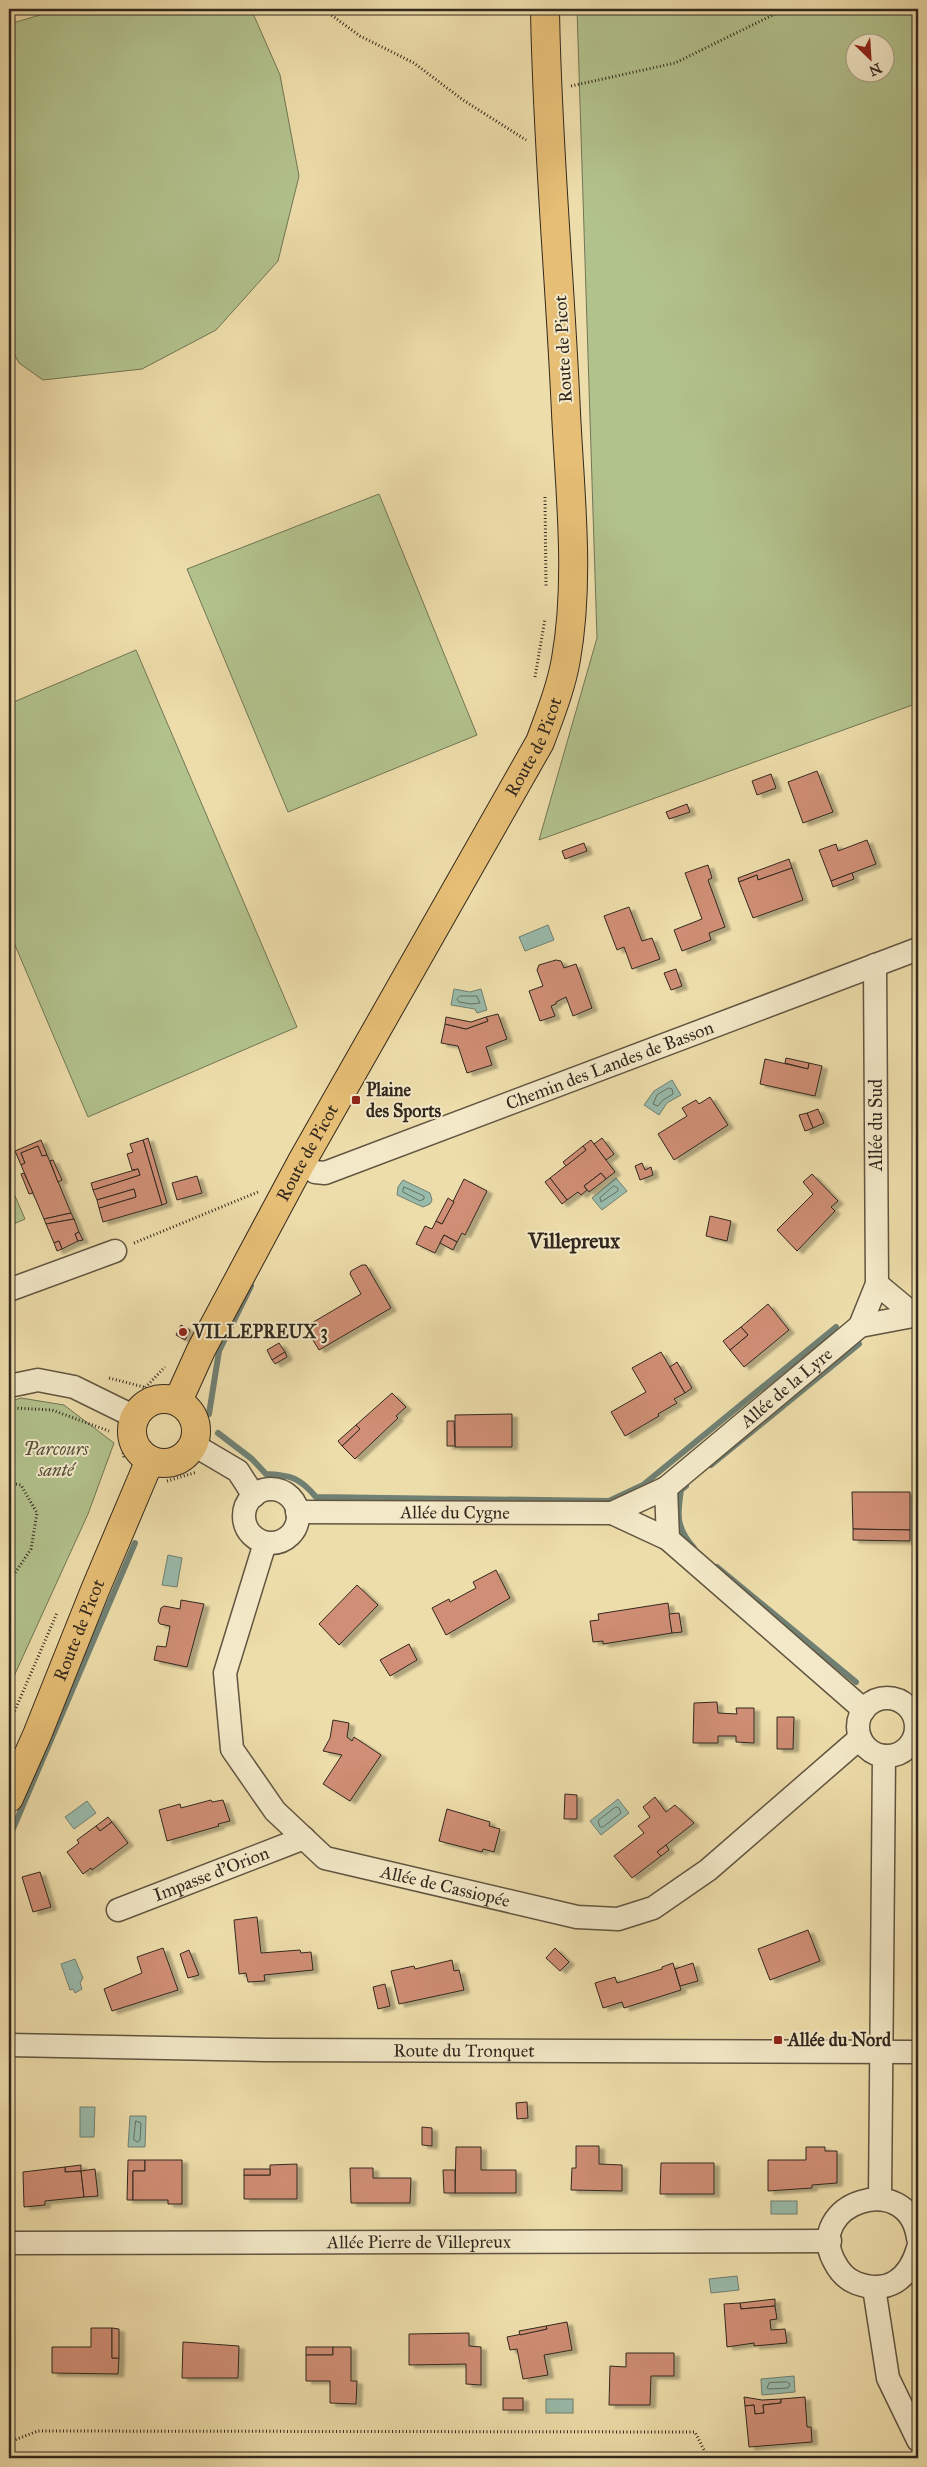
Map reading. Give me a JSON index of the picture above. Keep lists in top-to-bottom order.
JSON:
{
  "streets": {
    "main road": ["Route de Picot"],
    "street": [
      "Chemin des Landes de Basson",
      "Allée du Sud",
      "Allée de la Lyre",
      "Allée du Cygne",
      "Impasse d'Orion",
      "Allée de Cassiopée",
      "Route du Tronquet",
      "Allée Pierre de Villepreux"
    ]
  },
  "crossings": [
    ["Route de Picot", "Chemin des Landes de Basson"],
    ["Chemin des Landes de Basson", "Allée du Sud"],
    ["Allée du Sud", "Allée de la Lyre"],
    ["Allée de la Lyre", "Allée du Cygne"],
    ["Allée du Cygne", "Allée de Cassiopée"],
    ["Impasse d'Orion", "Allée de Cassiopée"]
  ],
  "districts": ["Villepreux"],
  "parks": ["Parcours santé"],
  "places": {
    "transit": ["Plaine des Sports", "Allée du Nord"],
    "other": ["VILLEPREUX 3"]
  },
  "north": "bottom right"
}
